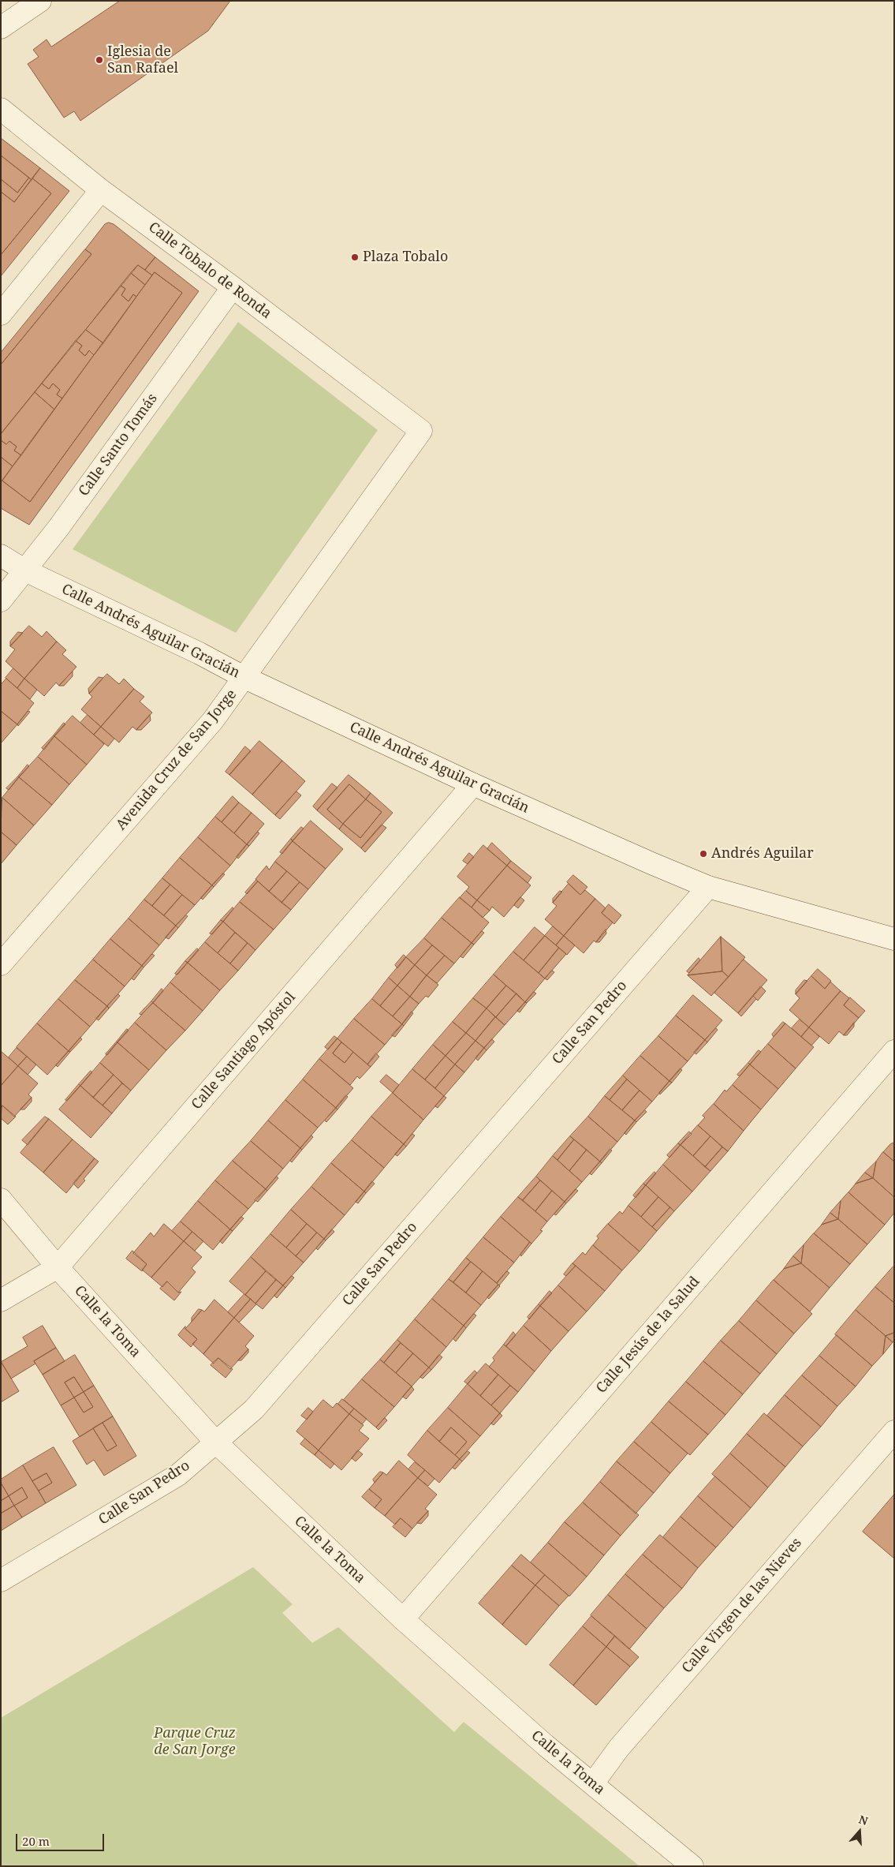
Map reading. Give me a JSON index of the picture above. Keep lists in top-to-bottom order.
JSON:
{
  "streets": {
    "street": [
      "Calle Tobalo de Ronda",
      "Calle Santo Tomás",
      "Calle Andrés Aguilar Gracián",
      "Avenida Cruz de San Jorge",
      "Calle San Pedro",
      "Calle Santiago Apóstol",
      "Calle la Toma",
      "Calle Jesús de la Salud",
      "Calle Virgen de las Nieves"
    ]
  },
  "crossings": [
    ["Calle Tobalo de Ronda", "Calle Santo Tomás"],
    ["Calle Tobalo de Ronda", "Avenida Cruz de San Jorge"],
    ["Calle Santo Tomás", "Calle Andrés Aguilar Gracián"],
    ["Calle Andrés Aguilar Gracián", "Avenida Cruz de San Jorge"],
    ["Calle Andrés Aguilar Gracián", "Calle San Pedro"],
    ["Calle Andrés Aguilar Gracián", "Calle Santiago Apóstol"],
    ["Calle San Pedro", "Calle la Toma"],
    ["Calle Santiago Apóstol", "Calle la Toma"],
    ["Calle la Toma", "Calle Jesús de la Salud"],
    ["Calle la Toma", "Calle Virgen de las Nieves"]
  ],
  "parks": ["Parque Cruz de San Jorge"],
  "places": ["Iglesia de San Rafael", "Plaza Tobalo", "Andrés Aguilar"],
  "scale_bar": "20 m",
  "north": "top"
}
